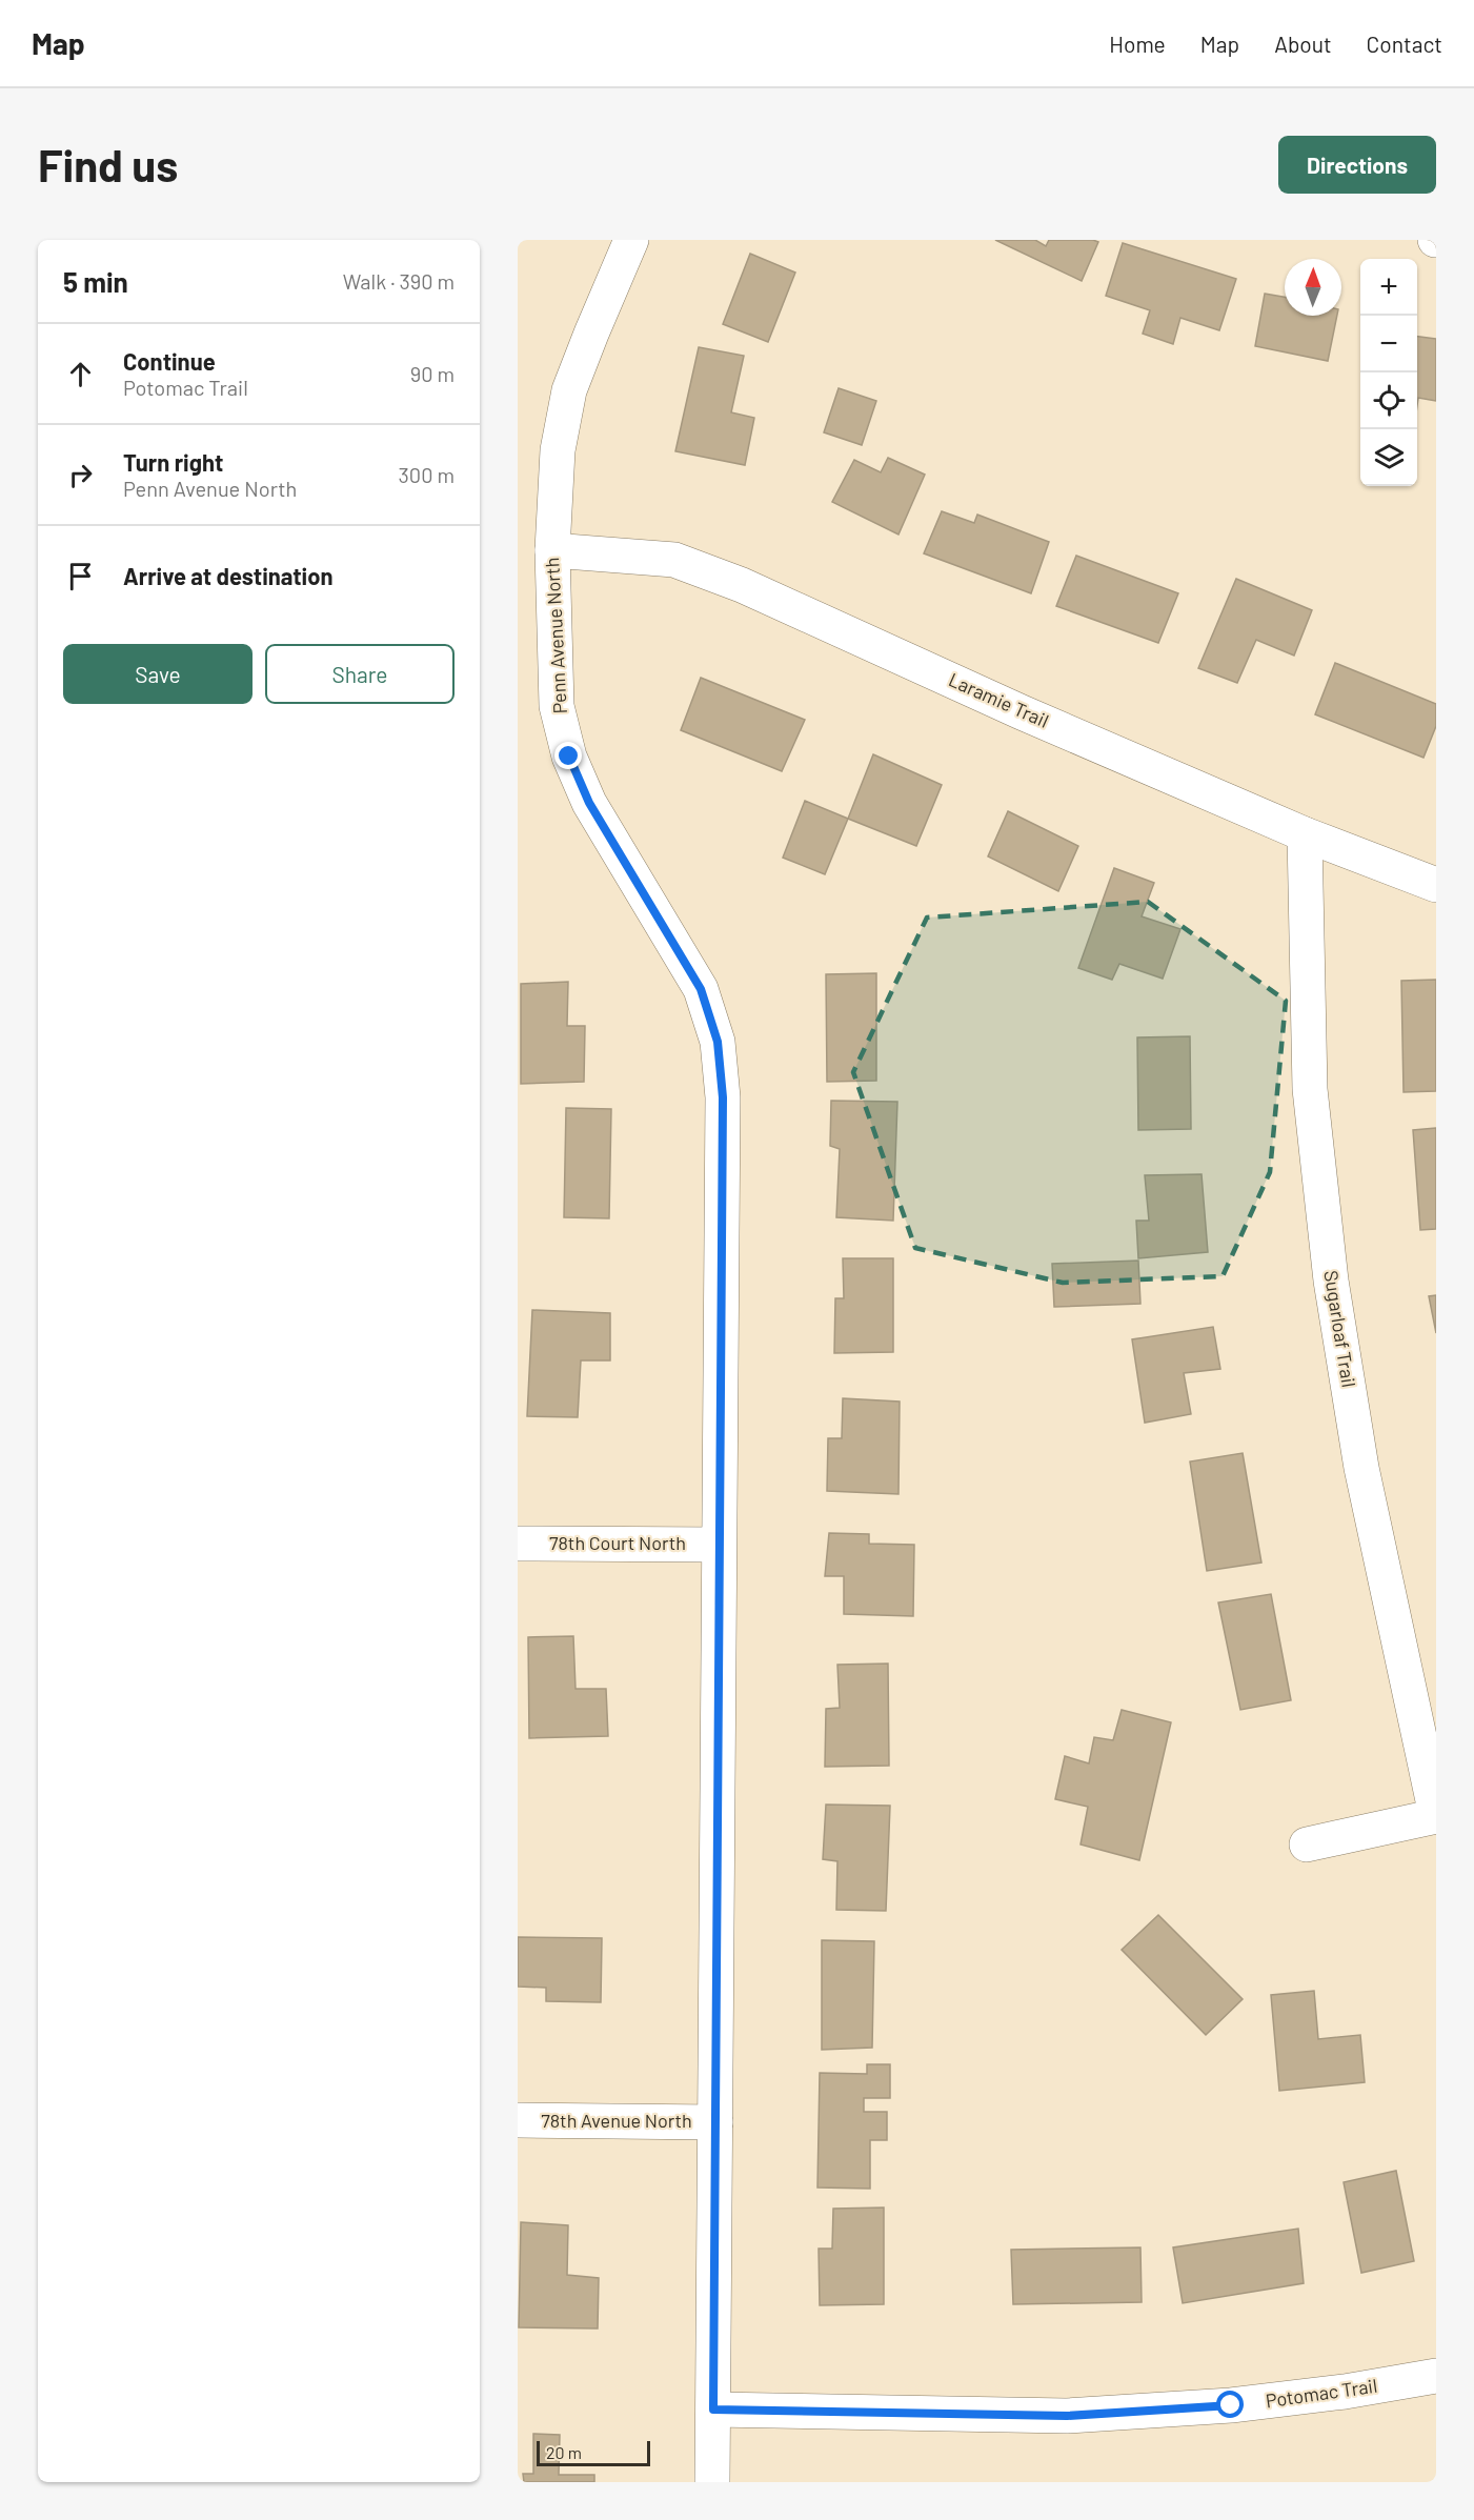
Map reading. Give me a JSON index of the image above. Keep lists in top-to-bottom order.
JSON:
{
  "streets": {
    "street": [
      "Penn Avenue North",
      "Laramie Trail",
      "Sugarloaf Trail",
      "78th Court North",
      "78th Avenue North",
      "Potomac Trail"
    ]
  },
  "crossings": [
    ["Penn Avenue North", "Laramie Trail"],
    ["Penn Avenue North", "78th Court North"],
    ["Penn Avenue North", "78th Avenue North"],
    ["Penn Avenue North", "Potomac Trail"],
    ["Laramie Trail", "Sugarloaf Trail"]
  ],
  "scale_bar": "20 m",
  "north": "top",
  "page": {
    "header": "Map",
    "nav": [
      "Home",
      "Map",
      "About",
      "Contact"
    ],
    "buttons": [
      "Directions",
      ["Save", "Share"]
    ],
    "title": "Find us",
    "heading": ["5 min", "Walk · 390 m"],
    "map_buttons": ["+", "−"],
    "list": [
      ["Continue", "Potomac Trail", "90 m"],
      ["Turn right", "Penn Avenue North", "300 m"],
      "Arrive at destination"
    ],
    "scale": "20 m"
  }
}
